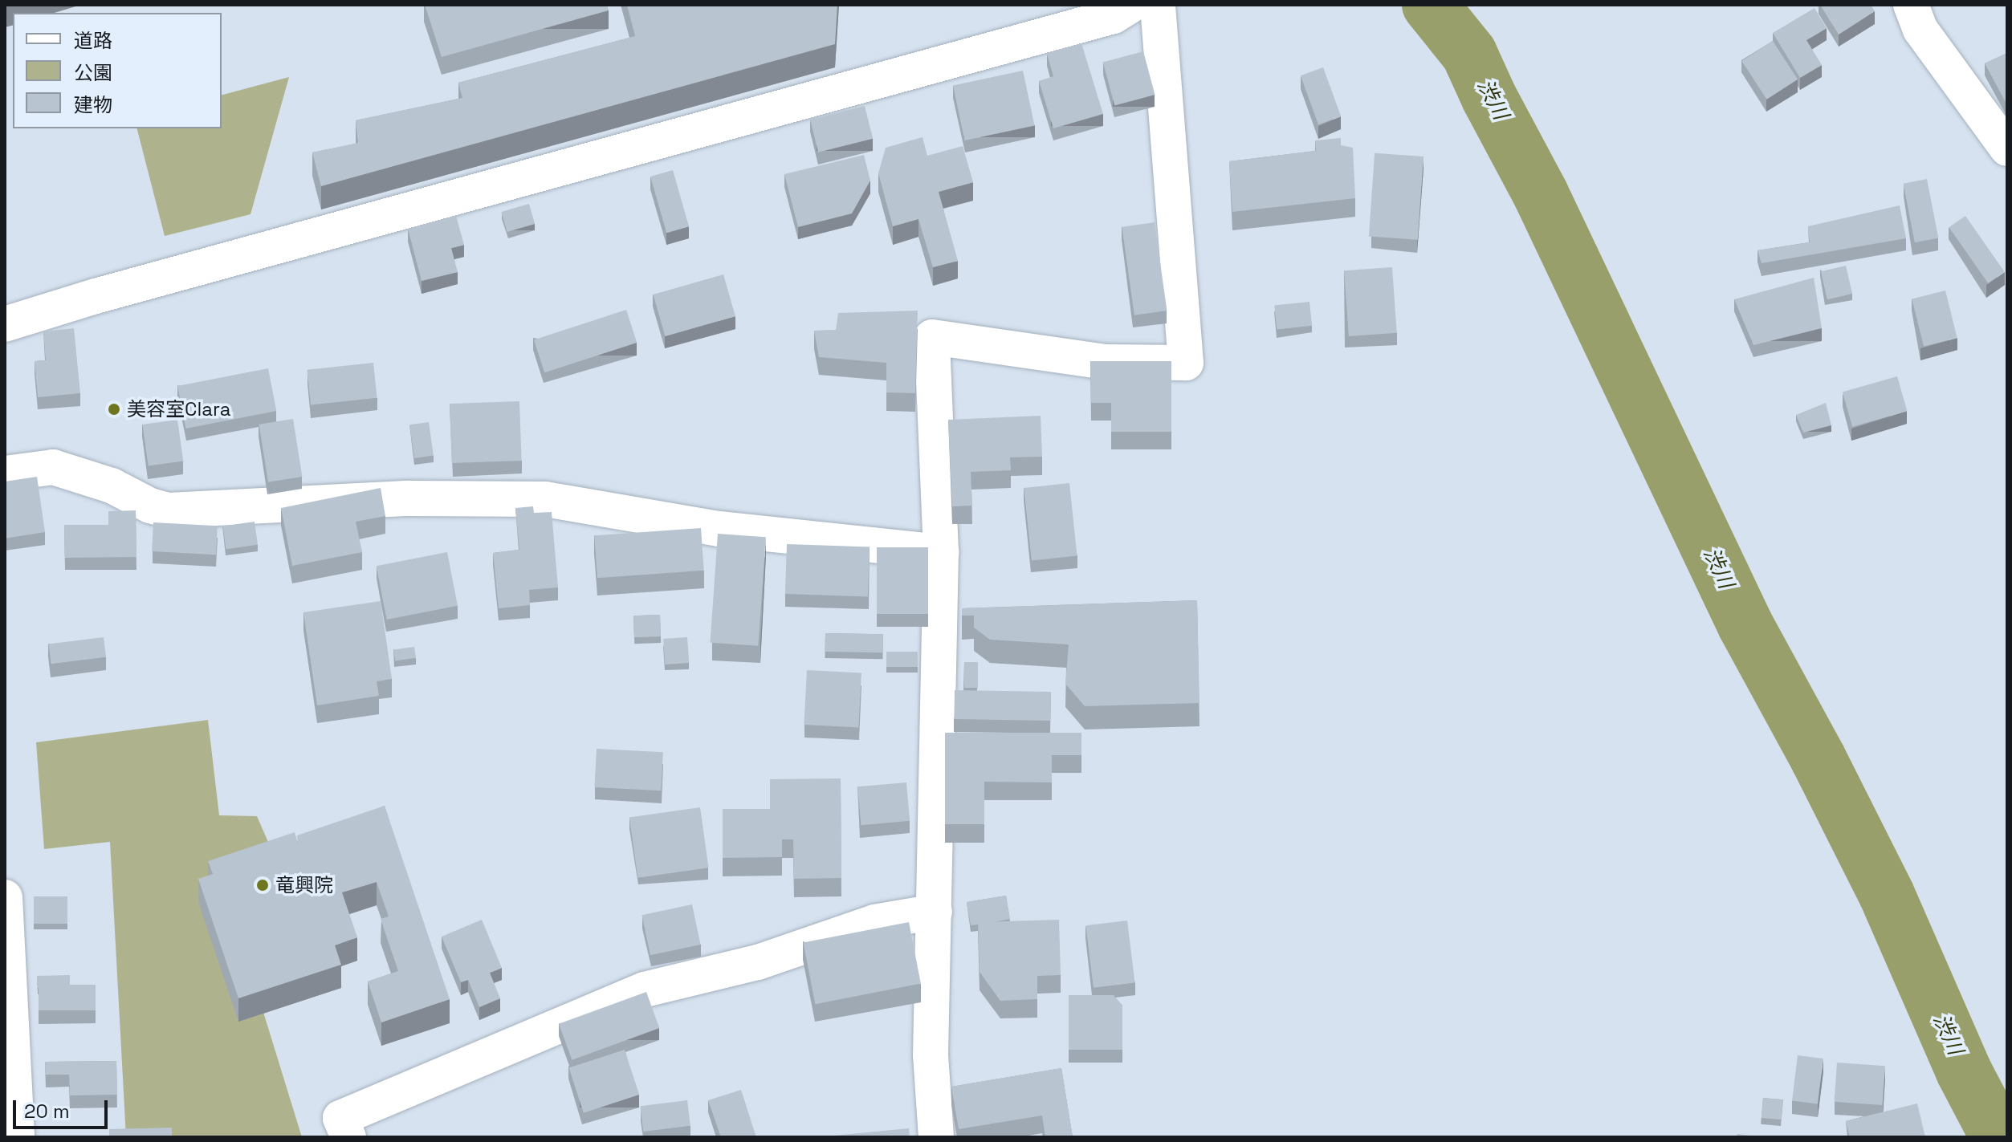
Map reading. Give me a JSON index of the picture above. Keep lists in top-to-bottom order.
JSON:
{
  "water": ["渋川"],
  "places": ["美容室Clara", "竜興院"],
  "legend": ["道路", "公園", "建物"],
  "scale_bar": "20 m"
}
